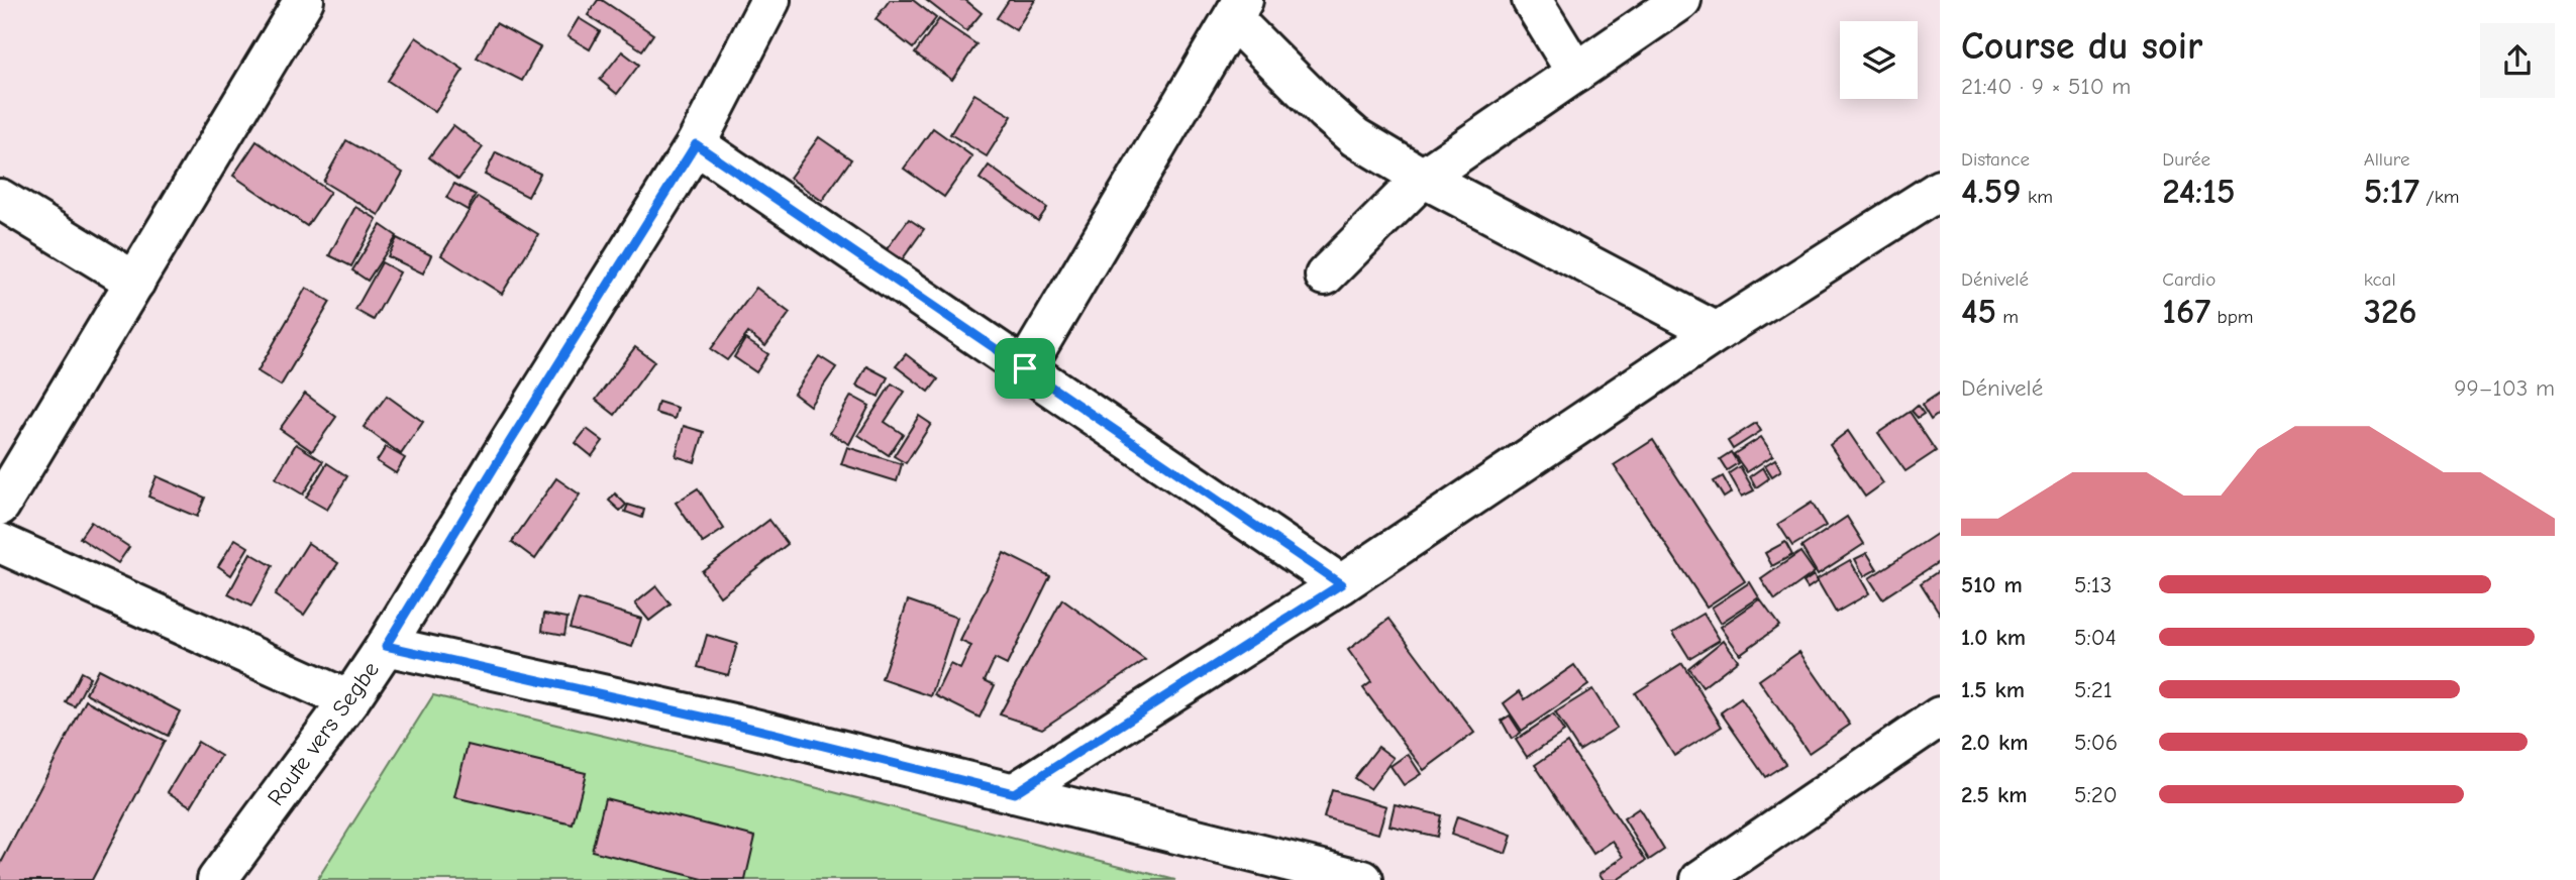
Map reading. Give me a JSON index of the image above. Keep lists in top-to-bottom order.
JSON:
{
  "streets": {
    "street": ["Route vers Segbe"]
  },
  "page": {
    "heading": ["Course du soir", "21:40 · 9 × 510 m"],
    "stats": [
      ["Distance", "4.59 km"],
      ["Durée", "24:15"],
      ["Allure", "5:17 /km"],
      ["Dénivelé", "45 m"],
      ["Cardio", "167 bpm"],
      ["kcal", "326"]
    ],
    "chart": ["Dénivelé", "99–103 m"],
    "list": [
      {
        "name": "510 m",
        "note": "5:13"
      },
      {
        "name": "1.0 km",
        "note": "5:04"
      },
      {
        "name": "1.5 km",
        "note": "5:21"
      },
      {
        "name": "2.0 km",
        "note": "5:06"
      },
      {
        "name": "2.5 km",
        "note": "5:20"
      }
    ]
  }
}
